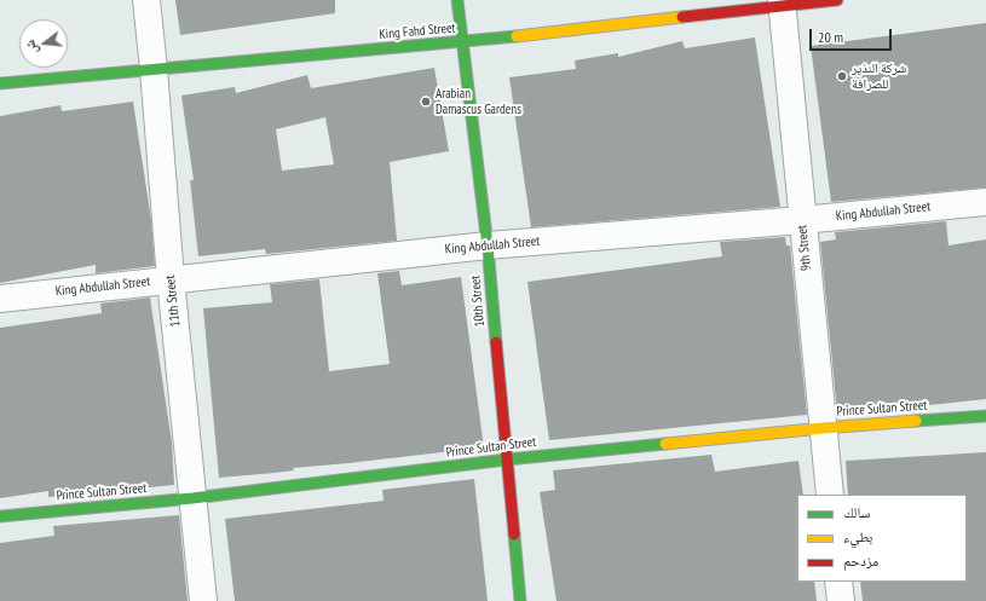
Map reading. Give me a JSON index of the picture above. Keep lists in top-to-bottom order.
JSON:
{
  "streets": {
    "street": [
      "King Fahd Street",
      "King Abdullah Street",
      "9th Street",
      "11th Street",
      "10th Street",
      "Prince Sultan Street"
    ]
  },
  "crossings": [
    ["King Fahd Street", "9th Street"],
    ["King Fahd Street", "11th Street"],
    ["King Fahd Street", "10th Street"],
    ["King Abdullah Street", "9th Street"],
    ["King Abdullah Street", "11th Street"],
    ["King Abdullah Street", "10th Street"],
    ["9th Street", "Prince Sultan Street"],
    ["11th Street", "Prince Sultan Street"],
    ["10th Street", "Prince Sultan Street"]
  ],
  "places": ["شركة النذير للصرافة", "Arabian Damascus Gardens"],
  "legend": ["سالك", "بطيء", "مزدحم"],
  "scale_bar": "20 m",
  "north": "left"
}
